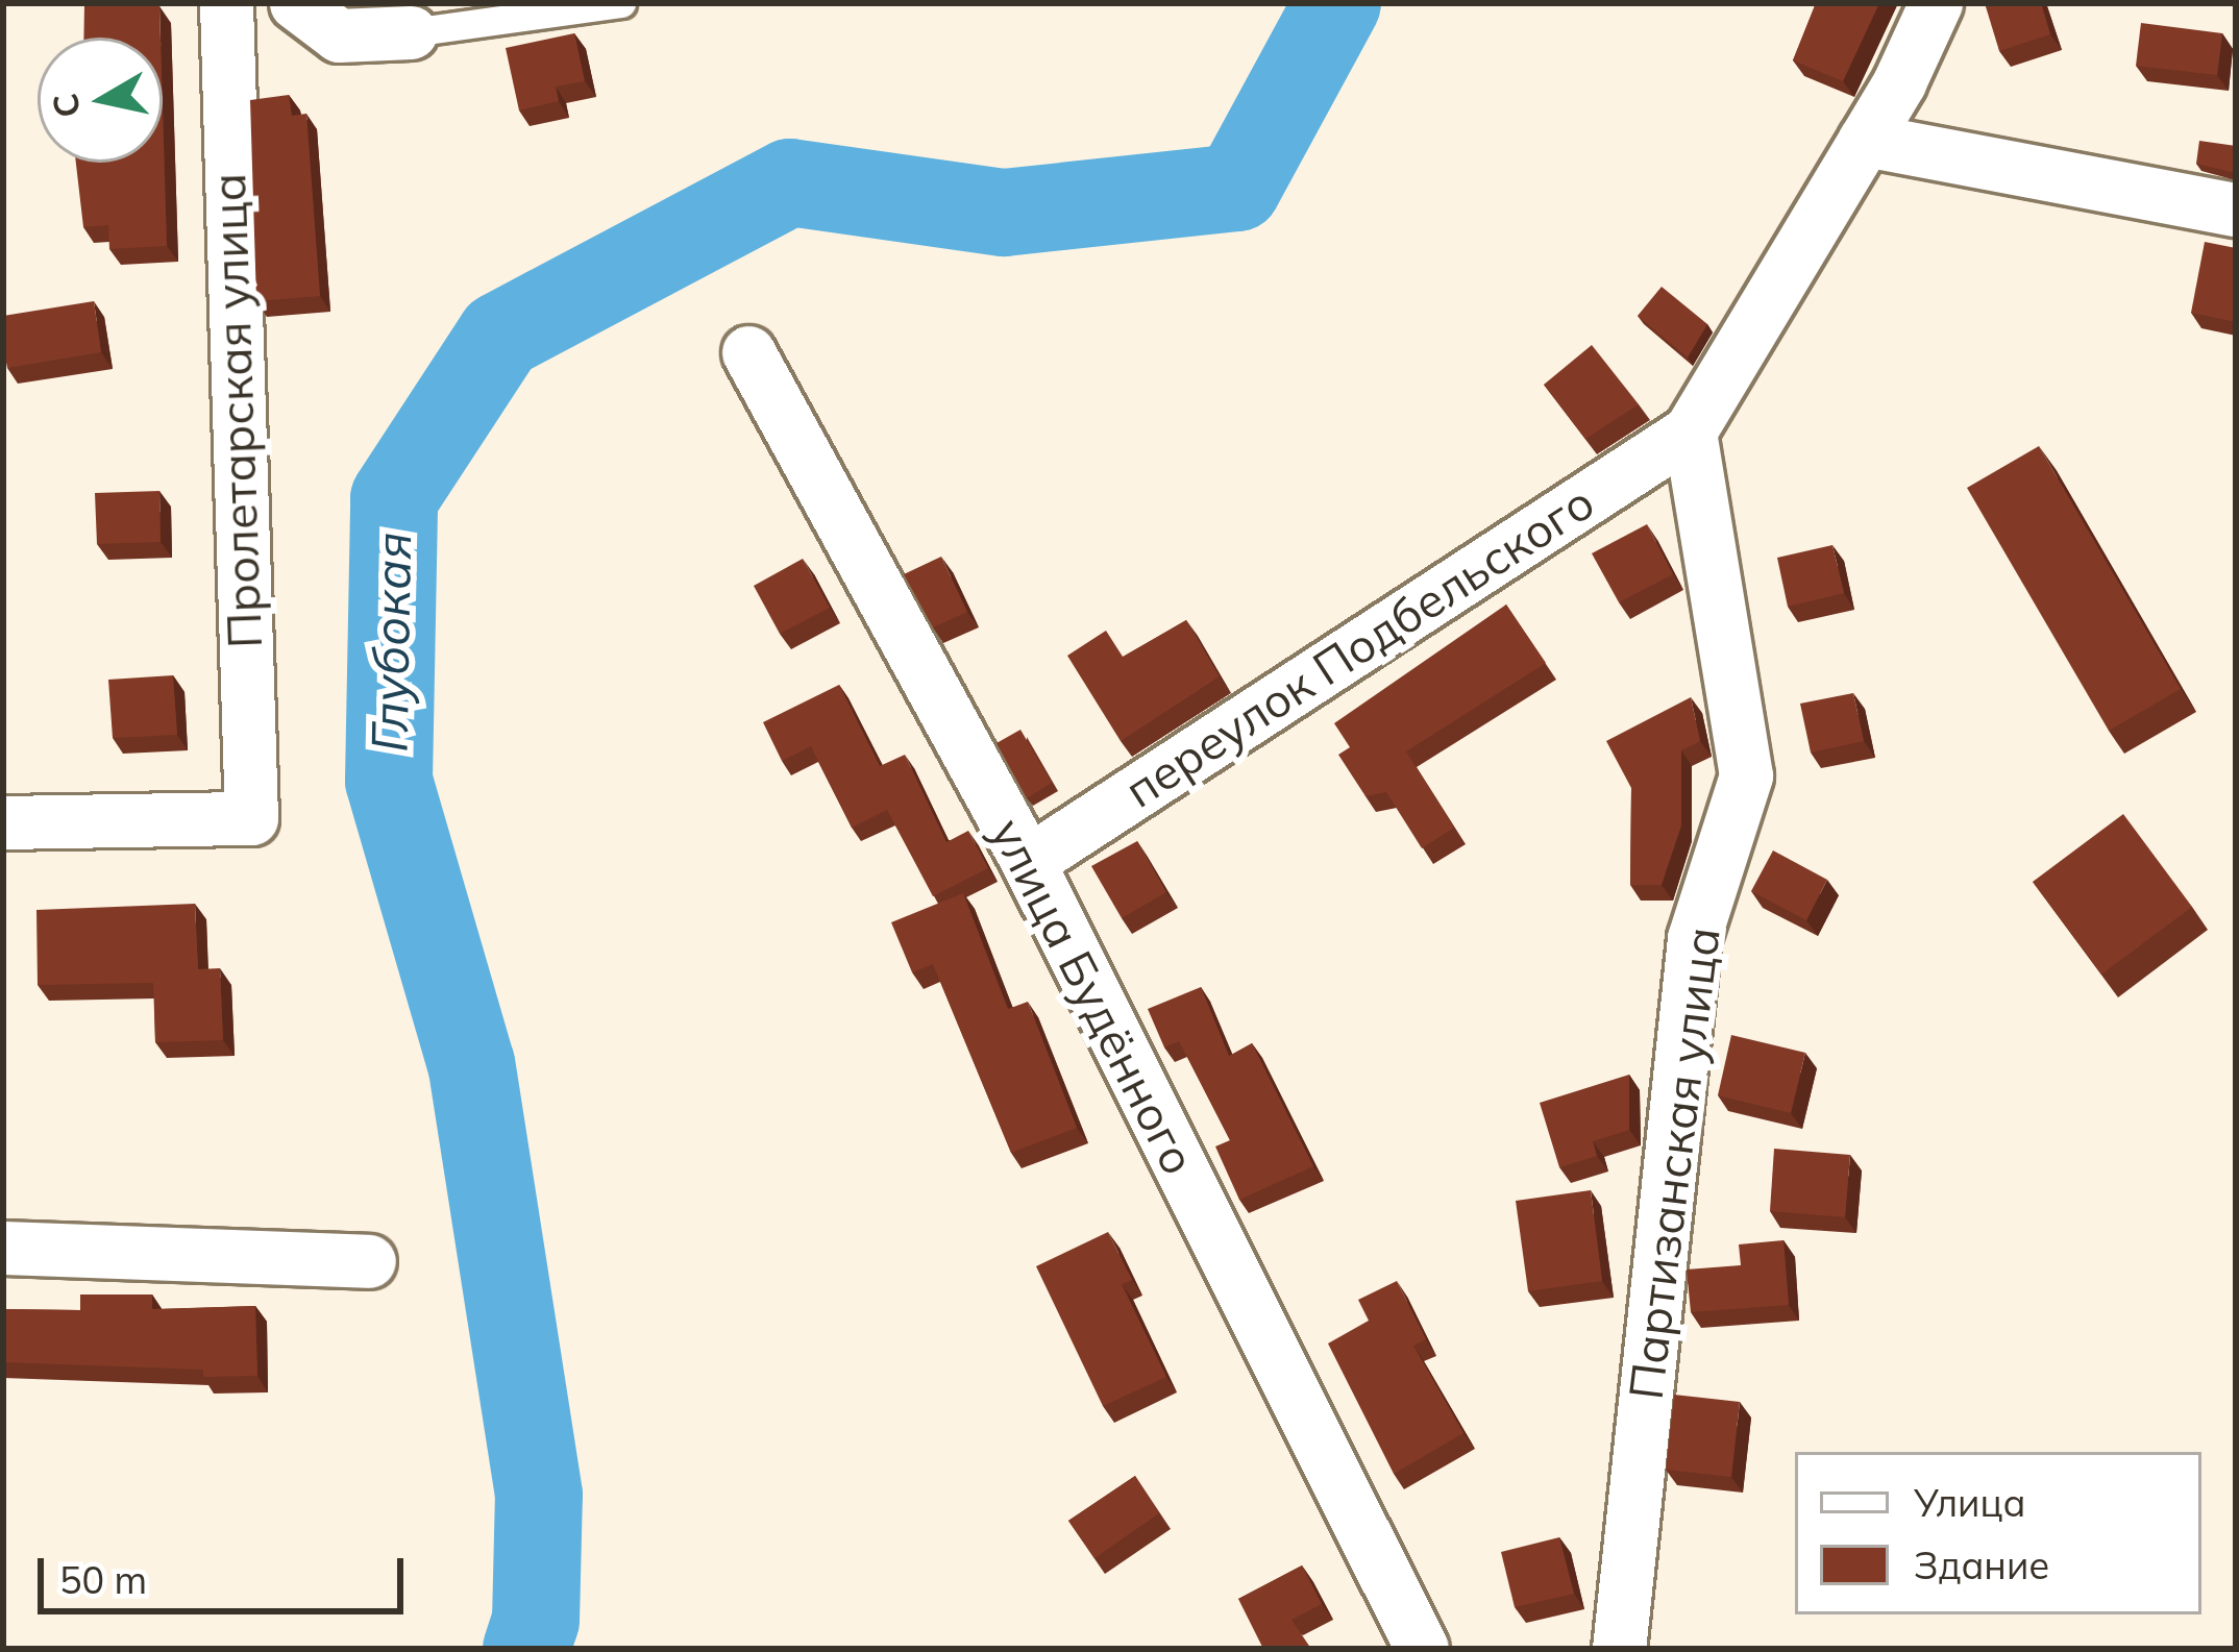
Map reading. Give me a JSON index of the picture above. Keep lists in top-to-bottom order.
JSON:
{
  "streets": {
    "street": [
      "Пролетарская улица",
      "переулок Подбельского",
      "улица Будённого",
      "Партизанская улица"
    ]
  },
  "crossings": [
    ["переулок Подбельского", "улица Будённого"],
    ["переулок Подбельского", "Партизанская улица"]
  ],
  "water": ["Глубокая"],
  "legend": ["Улица", "Здание"],
  "scale_bar": "50 m",
  "north": "left"
}
